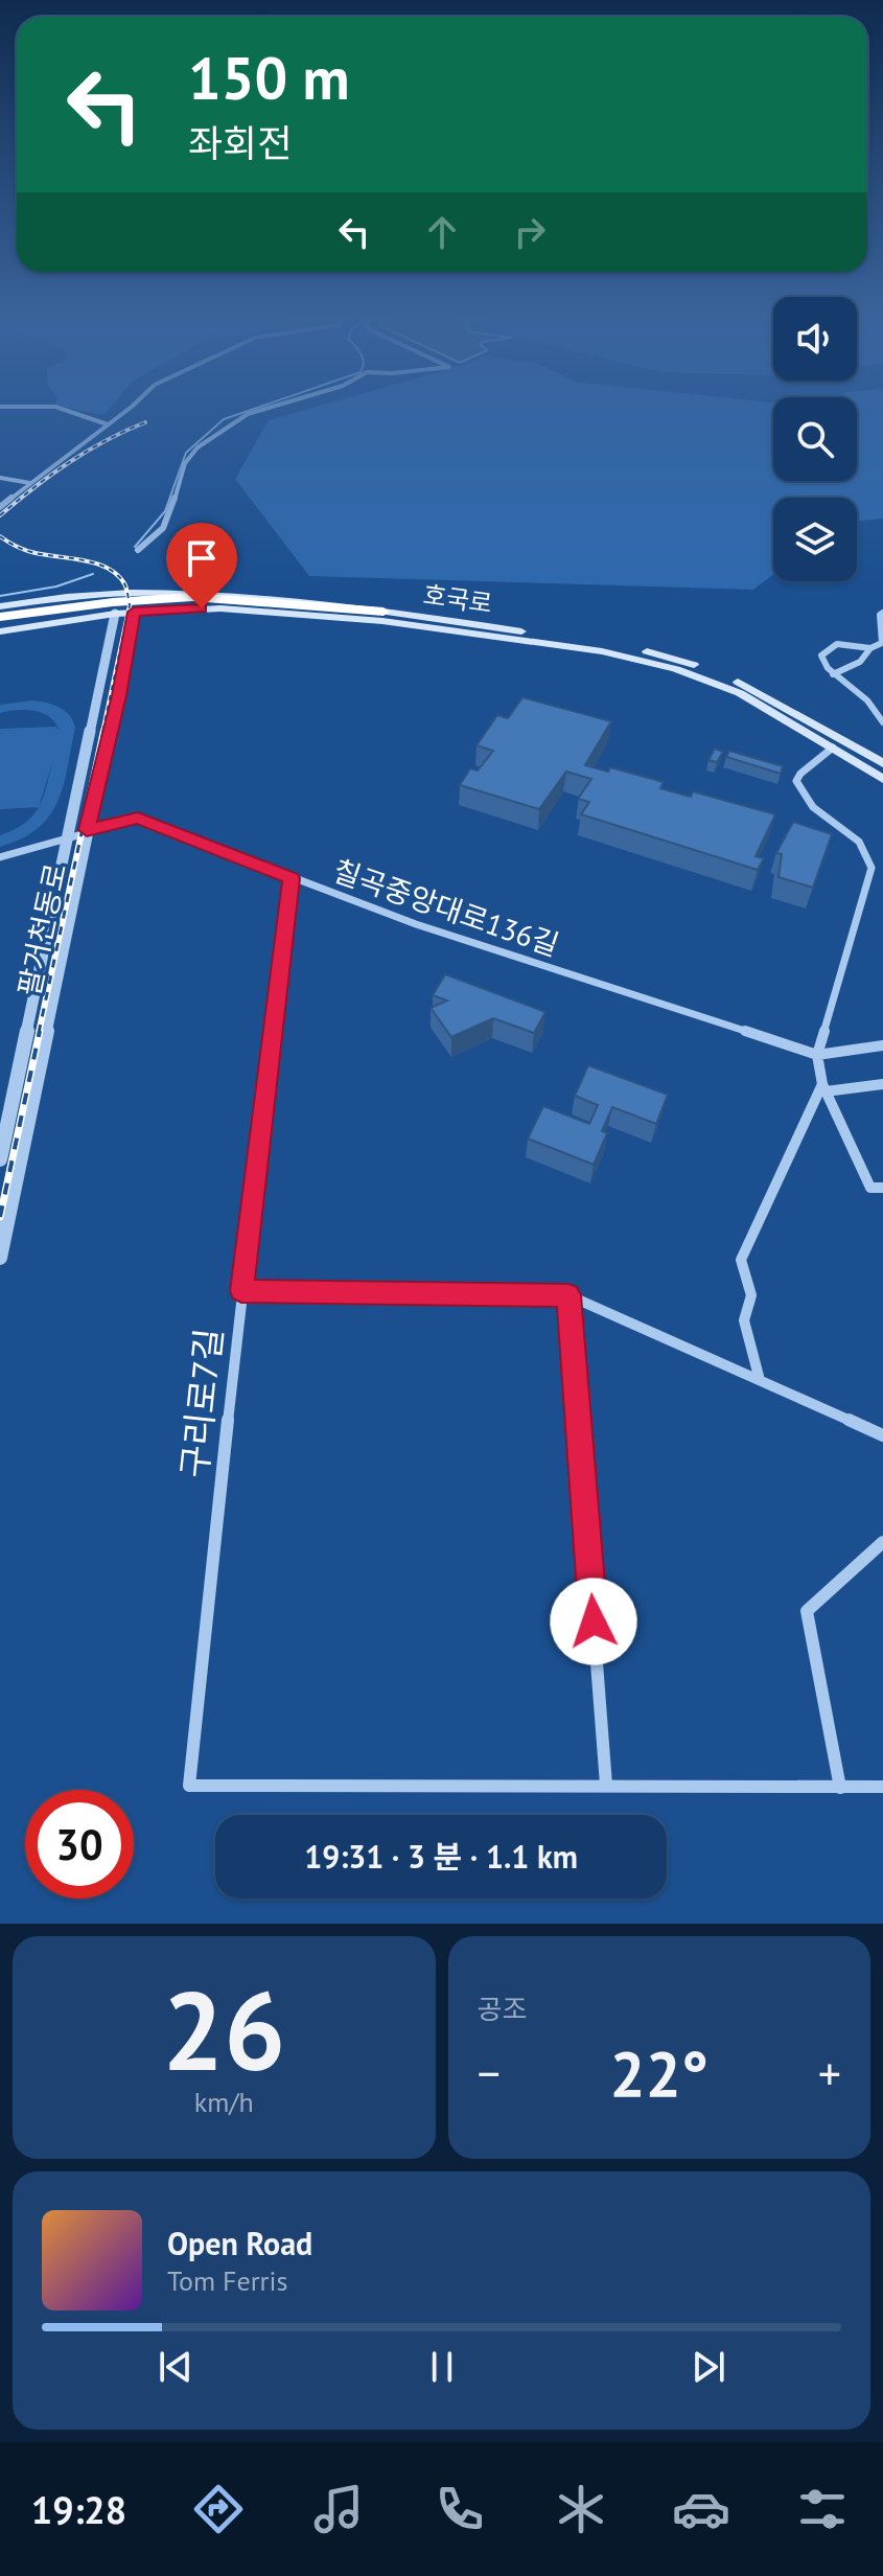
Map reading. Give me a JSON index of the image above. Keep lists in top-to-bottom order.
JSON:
{
  "streets": {
    "main road": ["호국로"],
    "street": ["칠곡중앙대로136길", "팔거천동로", "구리로7길"]
  },
  "crossings": [
    ["호국로", "팔거천동로"],
    ["칠곡중앙대로136길", "팔거천동로"],
    ["칠곡중앙대로136길", "구리로7길"]
  ],
  "page": {
    "turn": ["150 m", "좌회전"],
    "limit": "30",
    "trip": "19:31 · 3 분 · 1.1 km",
    "tile": [
      ["26", "km/h"],
      "공조"
    ],
    "heat": ["−", "22°", "+"],
    "song": ["Open Road", "Tom Ferris"],
    "tabs": "19:28"
  }
}
